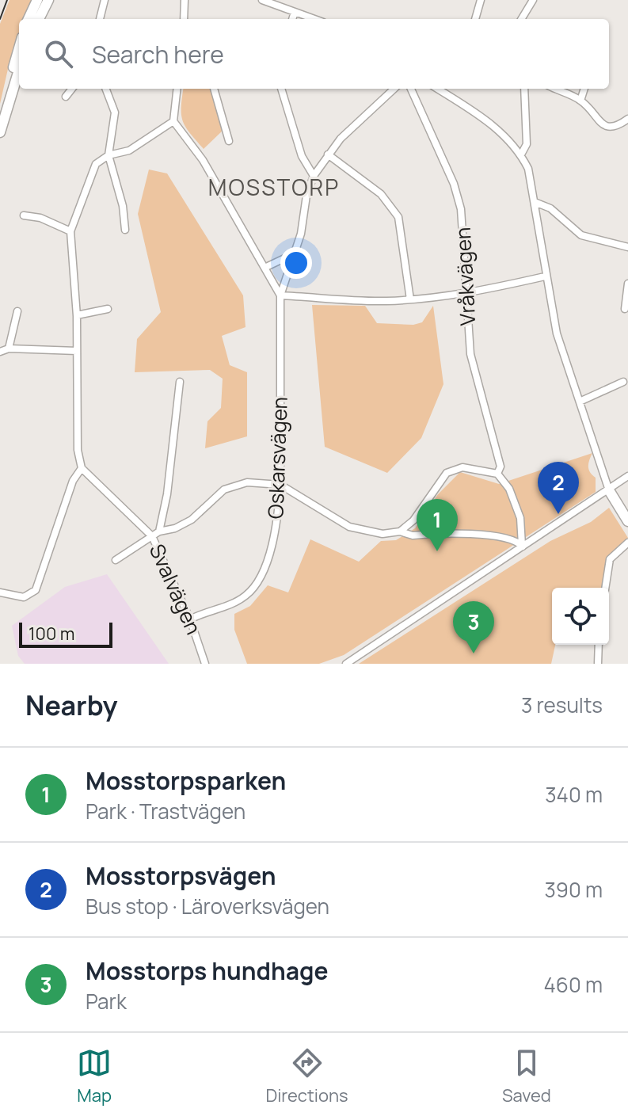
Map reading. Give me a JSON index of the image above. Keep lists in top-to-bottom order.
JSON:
{
  "streets": {
    "street": ["Vråkvägen", "Oskarsvägen", "Svalvägen"]
  },
  "crossings": [
    ["Oskarsvägen", "Svalvägen"]
  ],
  "districts": ["MOSSTORP"],
  "scale_bar": "100 m",
  "page": {
    "search": "Search here",
    "pins": ["2", "1", "3"],
    "scale": "100 m",
    "heading": ["Nearby", "3 results"],
    "list": [
      {
        "mark": "1",
        "name": "Mosstorpsparken",
        "note": "Park · Trastvägen",
        "value": "340 m"
      },
      {
        "mark": "2",
        "name": "Mosstorpsvägen",
        "note": "Bus stop · Läroverksvägen",
        "value": "390 m"
      },
      {
        "mark": "3",
        "name": "Mosstorps hundhage",
        "note": "Park",
        "value": "460 m"
      }
    ],
    "nav": ["Map", "Directions", "Saved"]
  }
}
